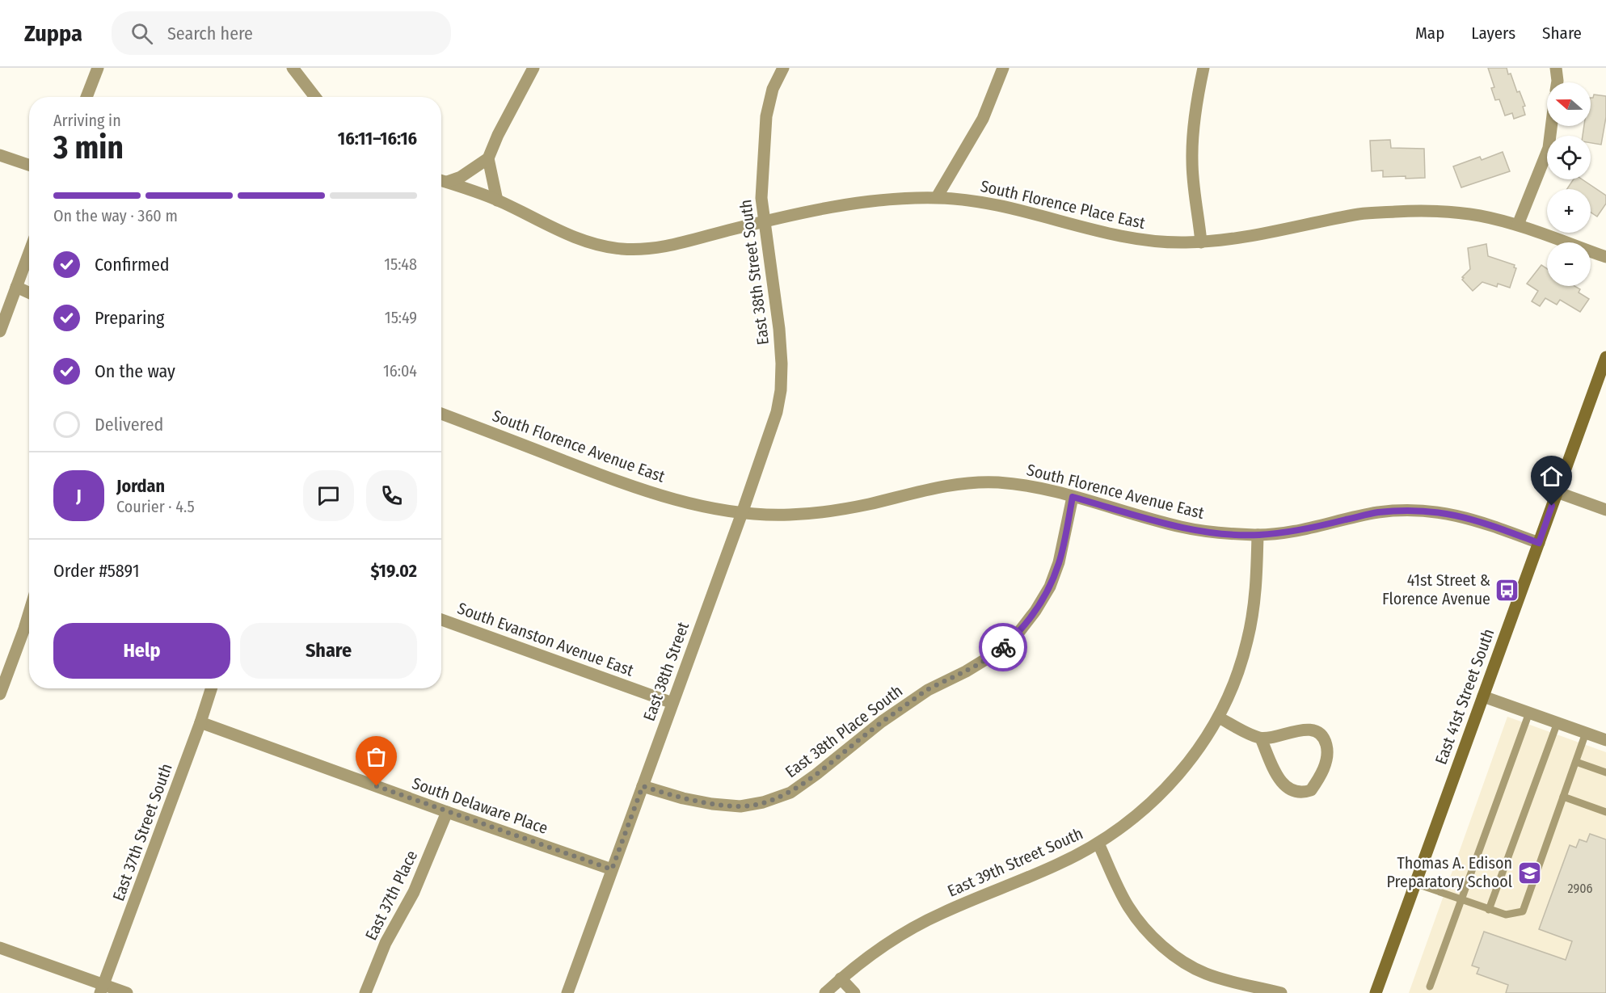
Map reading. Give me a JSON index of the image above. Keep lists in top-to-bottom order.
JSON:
{
  "streets": {
    "main road": ["East 41st Street South"],
    "street": [
      "South Florence Place East",
      "East 38th Street South",
      "South Florence Avenue East",
      "South Evanston Avenue East",
      "East 38th Street",
      "East 38th Place South",
      "South Delaware Place",
      "East 37th Street South",
      "East 39th Street South",
      "East 37th Place"
    ]
  },
  "crossings": [
    ["South Florence Place East", "East 38th Street South"],
    ["East 38th Street South", "East 38th Street"],
    ["South Florence Avenue East", "East 38th Street"],
    ["South Florence Avenue East", "East 41st Street South"],
    ["South Florence Avenue East", "East 38th Place South"],
    ["South Florence Avenue East", "East 39th Street South"],
    ["South Evanston Avenue East", "East 38th Street"],
    ["East 38th Street", "East 38th Place South"],
    ["East 38th Street", "South Delaware Place"],
    ["South Delaware Place", "East 37th Street South"],
    ["South Delaware Place", "East 37th Place"]
  ],
  "places": {
    "bus stop": ["41st Street & Florence Avenue"],
    "school or university": ["Thomas A. Edison Preparatory School"]
  },
  "house_numbers": ["2906"],
  "north": "left",
  "page": {
    "header": "Zuppa",
    "search": "Search here",
    "nav": ["Map", "Layers", "Share"],
    "map_buttons": ["+", "−"],
    "heading": ["3 min", "Arriving in", "16:11–16:16"],
    "panel": [
      "Jordan",
      "Courier · 4.5",
      "Order #5891",
      "$19.02"
    ],
    "bar": "On the way · 360 m",
    "list": [
      ["Confirmed", "15:48"],
      ["Preparing", "15:49"],
      ["On the way", "16:04"],
      "Delivered"
    ],
    "round": "J",
    "buttons": ["Help", "Share"]
  }
}
